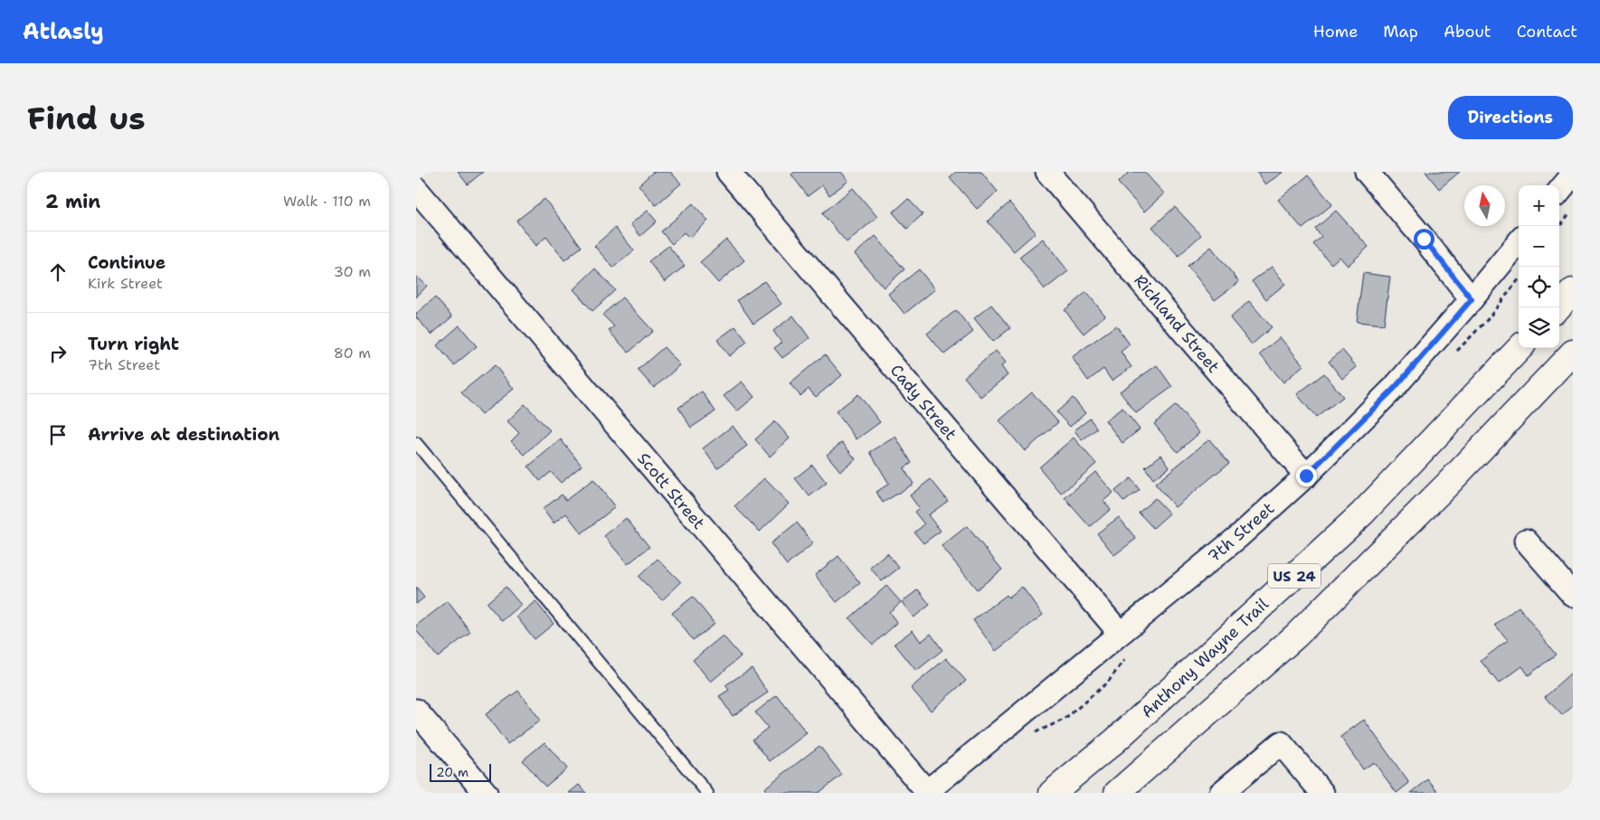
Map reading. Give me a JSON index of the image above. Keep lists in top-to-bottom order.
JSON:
{
  "streets": {
    "highway": ["US 24", "Anthony Wayne Trail"],
    "street": [
      "Richland Street",
      "Cady Street",
      "Scott Street",
      "7th Street"
    ]
  },
  "crossings": [
    ["Richland Street", "7th Street"],
    ["Cady Street", "7th Street"],
    ["Scott Street", "7th Street"]
  ],
  "scale_bar": "20 m",
  "north": "top",
  "page": {
    "header": "Atlasly",
    "nav": [
      "Home",
      "Map",
      "About",
      "Contact"
    ],
    "buttons": "Directions",
    "title": "Find us",
    "heading": ["2 min", "Walk · 110 m"],
    "map_buttons": ["+", "−"],
    "list": [
      ["Continue", "Kirk Street", "30 m"],
      ["Turn right", "7th Street", "80 m"],
      "Arrive at destination"
    ],
    "scale": "20 m"
  }
}
